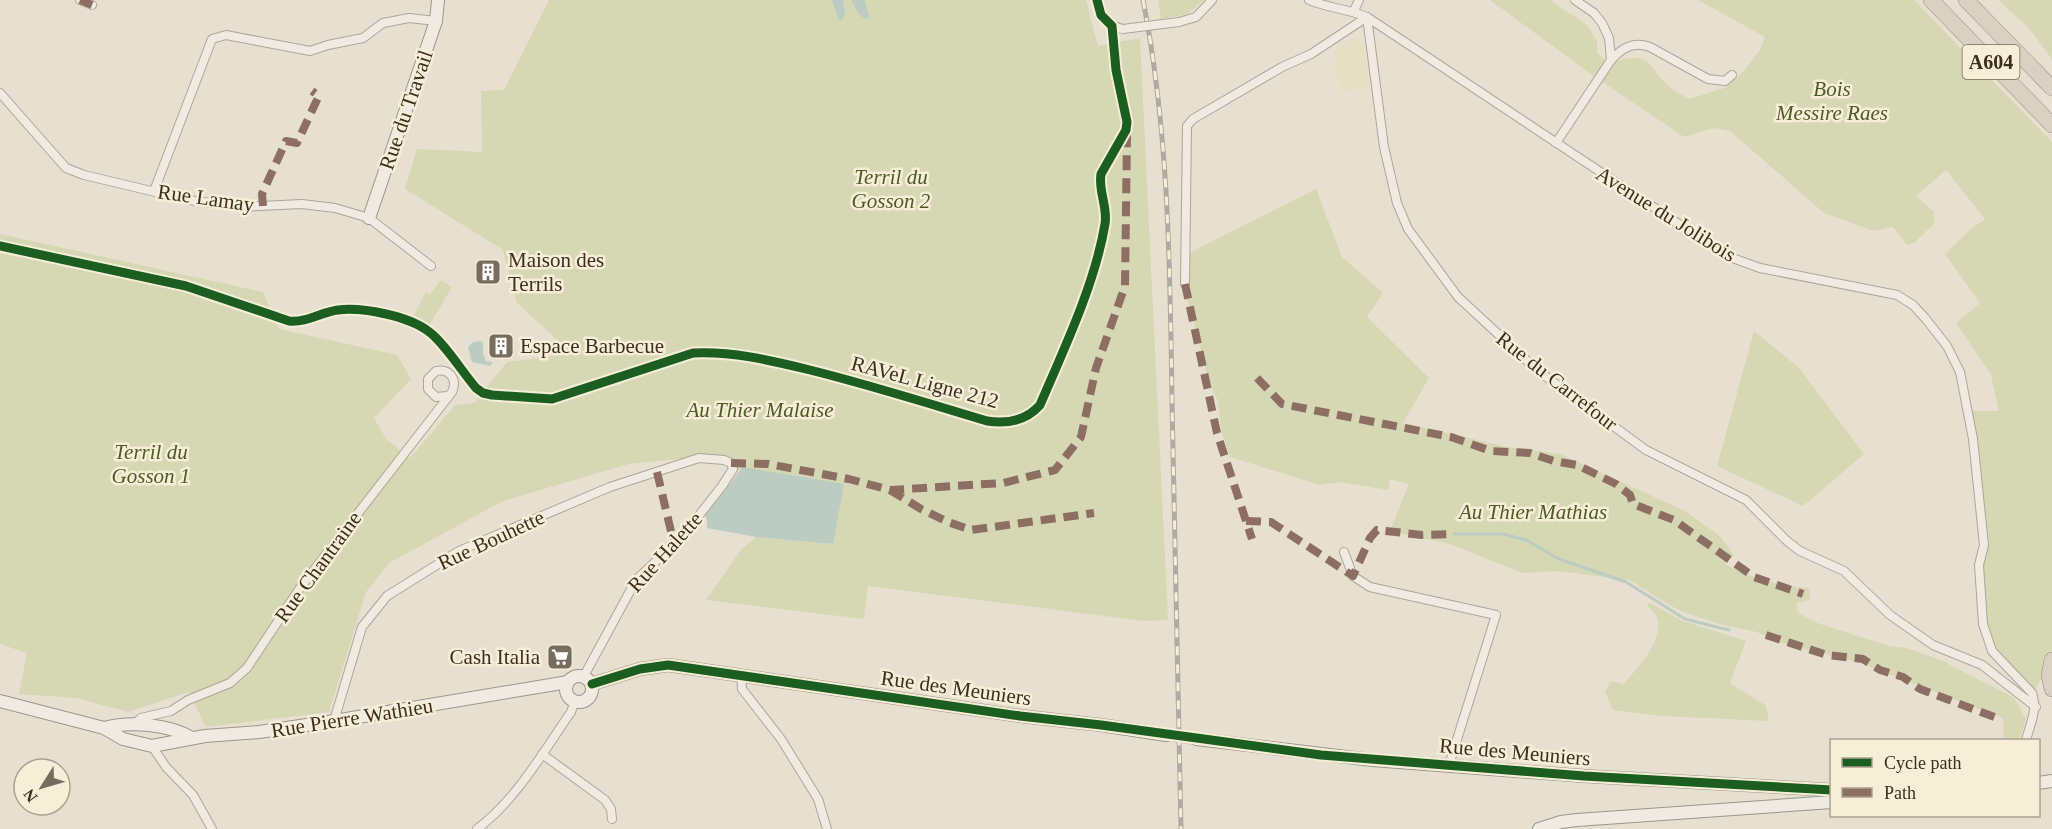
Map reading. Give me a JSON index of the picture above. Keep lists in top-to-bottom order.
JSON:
{
  "streets": {
    "highway": ["A604"],
    "street": [
      "Rue du Travail",
      "Rue Lamay",
      "Avenue du Jolibois",
      "Rue du Carrefour",
      "Rue Bouhette",
      "Rue Halette",
      "Rue Chantraine",
      "Rue des Meuniers",
      "Rue Pierre Wathieu"
    ],
    "cycle path": ["RAVeL Ligne 212"]
  },
  "crossings": [
    ["Rue du Travail", "Rue Lamay"],
    ["Avenue du Jolibois", "Rue du Carrefour"],
    ["Rue Bouhette", "Rue Halette"],
    ["Rue Bouhette", "Rue Pierre Wathieu"],
    ["Rue Halette", "Rue des Meuniers"],
    ["Rue Halette", "Rue Pierre Wathieu"],
    ["Rue Chantraine", "Rue Pierre Wathieu"],
    ["Rue des Meuniers", "Rue Pierre Wathieu"]
  ],
  "parks": [
    "Bois Messire Raes",
    "Terril du Gosson 2",
    "Au Thier Malaise",
    "Terril du Gosson 1",
    "Au Thier Mathias"
  ],
  "places": {
    "building": ["Maison des Terrils", "Espace Barbecue"],
    "supermarket": ["Cash Italia"]
  },
  "legend": ["Cycle path", "Path"],
  "north": "bottom left"
}
